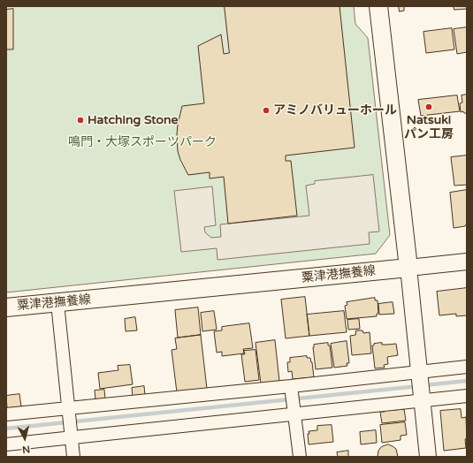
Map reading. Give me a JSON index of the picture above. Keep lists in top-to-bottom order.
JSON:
{
  "streets": {
    "main road": ["粟津港撫養線"]
  },
  "parks": ["鳴門・大塚スポーツパーク"],
  "places": ["Natsuki パン工房", "アミノバリューホール", "Hatching Stone"],
  "north": "bottom"
}
